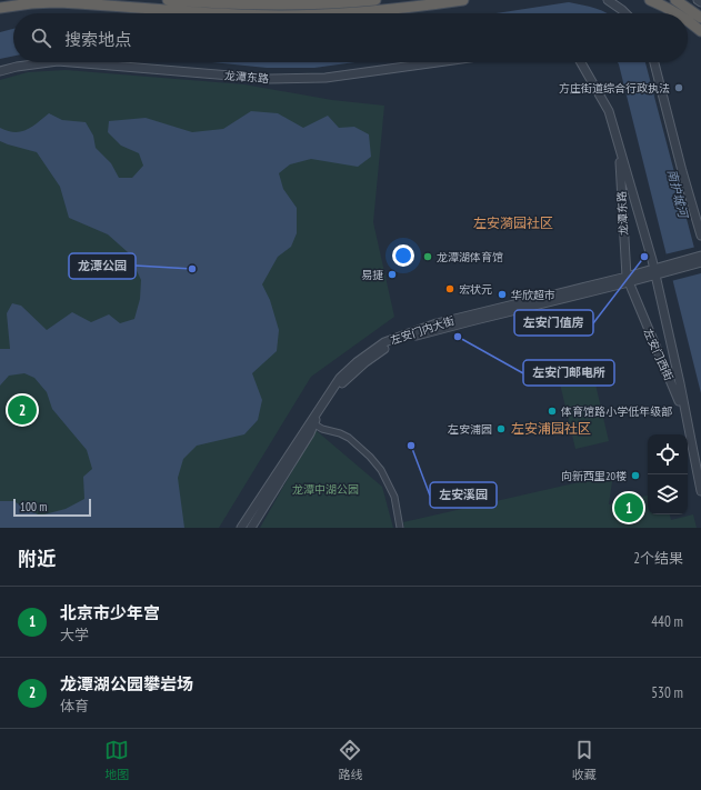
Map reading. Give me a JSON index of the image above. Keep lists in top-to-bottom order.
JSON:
{
  "streets": {
    "street": ["龙潭东路", "左安门内大街", "左安门西街"]
  },
  "crossings": [
    ["龙潭东路", "左安门内大街"],
    ["龙潭东路", "左安门西街"],
    ["左安门内大街", "左安门西街"]
  ],
  "districts": ["左安漪园社区", "左安浦园社区"],
  "water": ["南护城河"],
  "parks": ["龙潭中湖公园"],
  "places": [
    "方庄街道综合行政执法",
    "龙潭湖体育馆",
    "左安门值房",
    "龙潭公园",
    "易捷",
    "宏状元",
    "华欣超市",
    "左安门邮电所",
    "体育馆路小学低年级部",
    "左安浦园",
    "左安溪园",
    "向新西里20楼"
  ],
  "scale_bar": "100 m",
  "page": {
    "search": "搜索地点",
    "pins": ["2", "1"],
    "scale": "100 m",
    "heading": ["附近", "2个结果"],
    "list": [
      {
        "mark": "1",
        "name": "北京市少年宫",
        "note": "大学",
        "value": "440 m"
      },
      {
        "mark": "2",
        "name": "龙潭湖公园攀岩场",
        "note": "体育",
        "value": "530 m"
      }
    ],
    "nav": ["地图", "路线", "收藏"]
  }
}
